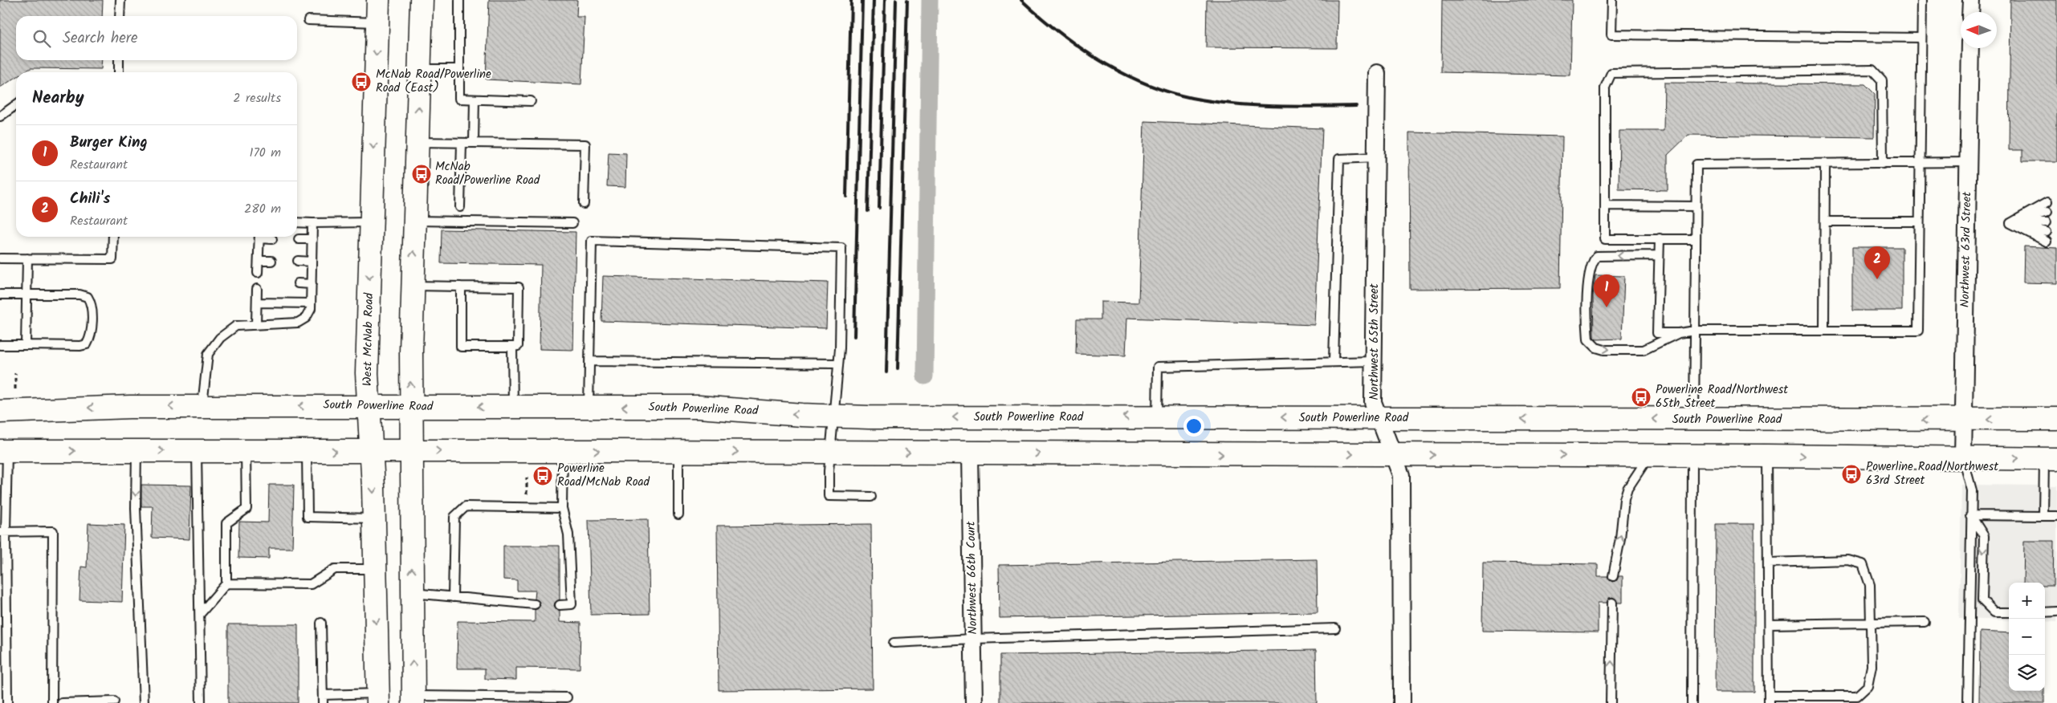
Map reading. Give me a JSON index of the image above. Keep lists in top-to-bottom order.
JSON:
{
  "streets": {
    "main road": ["West McNab Road", "South Powerline Road"],
    "street": ["Northwest 63rd Street", "Northwest 65th Street", "Northwest 66th Court"]
  },
  "crossings": [
    ["Northwest 63rd Street", "South Powerline Road"],
    ["West McNab Road", "South Powerline Road"],
    ["Northwest 65th Street", "South Powerline Road"]
  ],
  "places": {
    "bus stop": [
      "McNab Road/Powerline Road (East)",
      "McNab Road/Powerline Road",
      "Powerline Road/Northwest 65th Street",
      "Powerline Road/Northwest 63rd Street",
      "Powerline Road/McNab Road"
    ]
  },
  "north": "left",
  "page": {
    "search": "Search here",
    "heading": ["Nearby", "2 results"],
    "list": [
      {
        "mark": "1",
        "name": "Burger King",
        "note": "Restaurant",
        "value": "170 m"
      },
      {
        "mark": "2",
        "name": "Chili's",
        "note": "Restaurant",
        "value": "280 m"
      }
    ],
    "pins": ["2", "1"],
    "map_buttons": ["+", "−"]
  }
}
